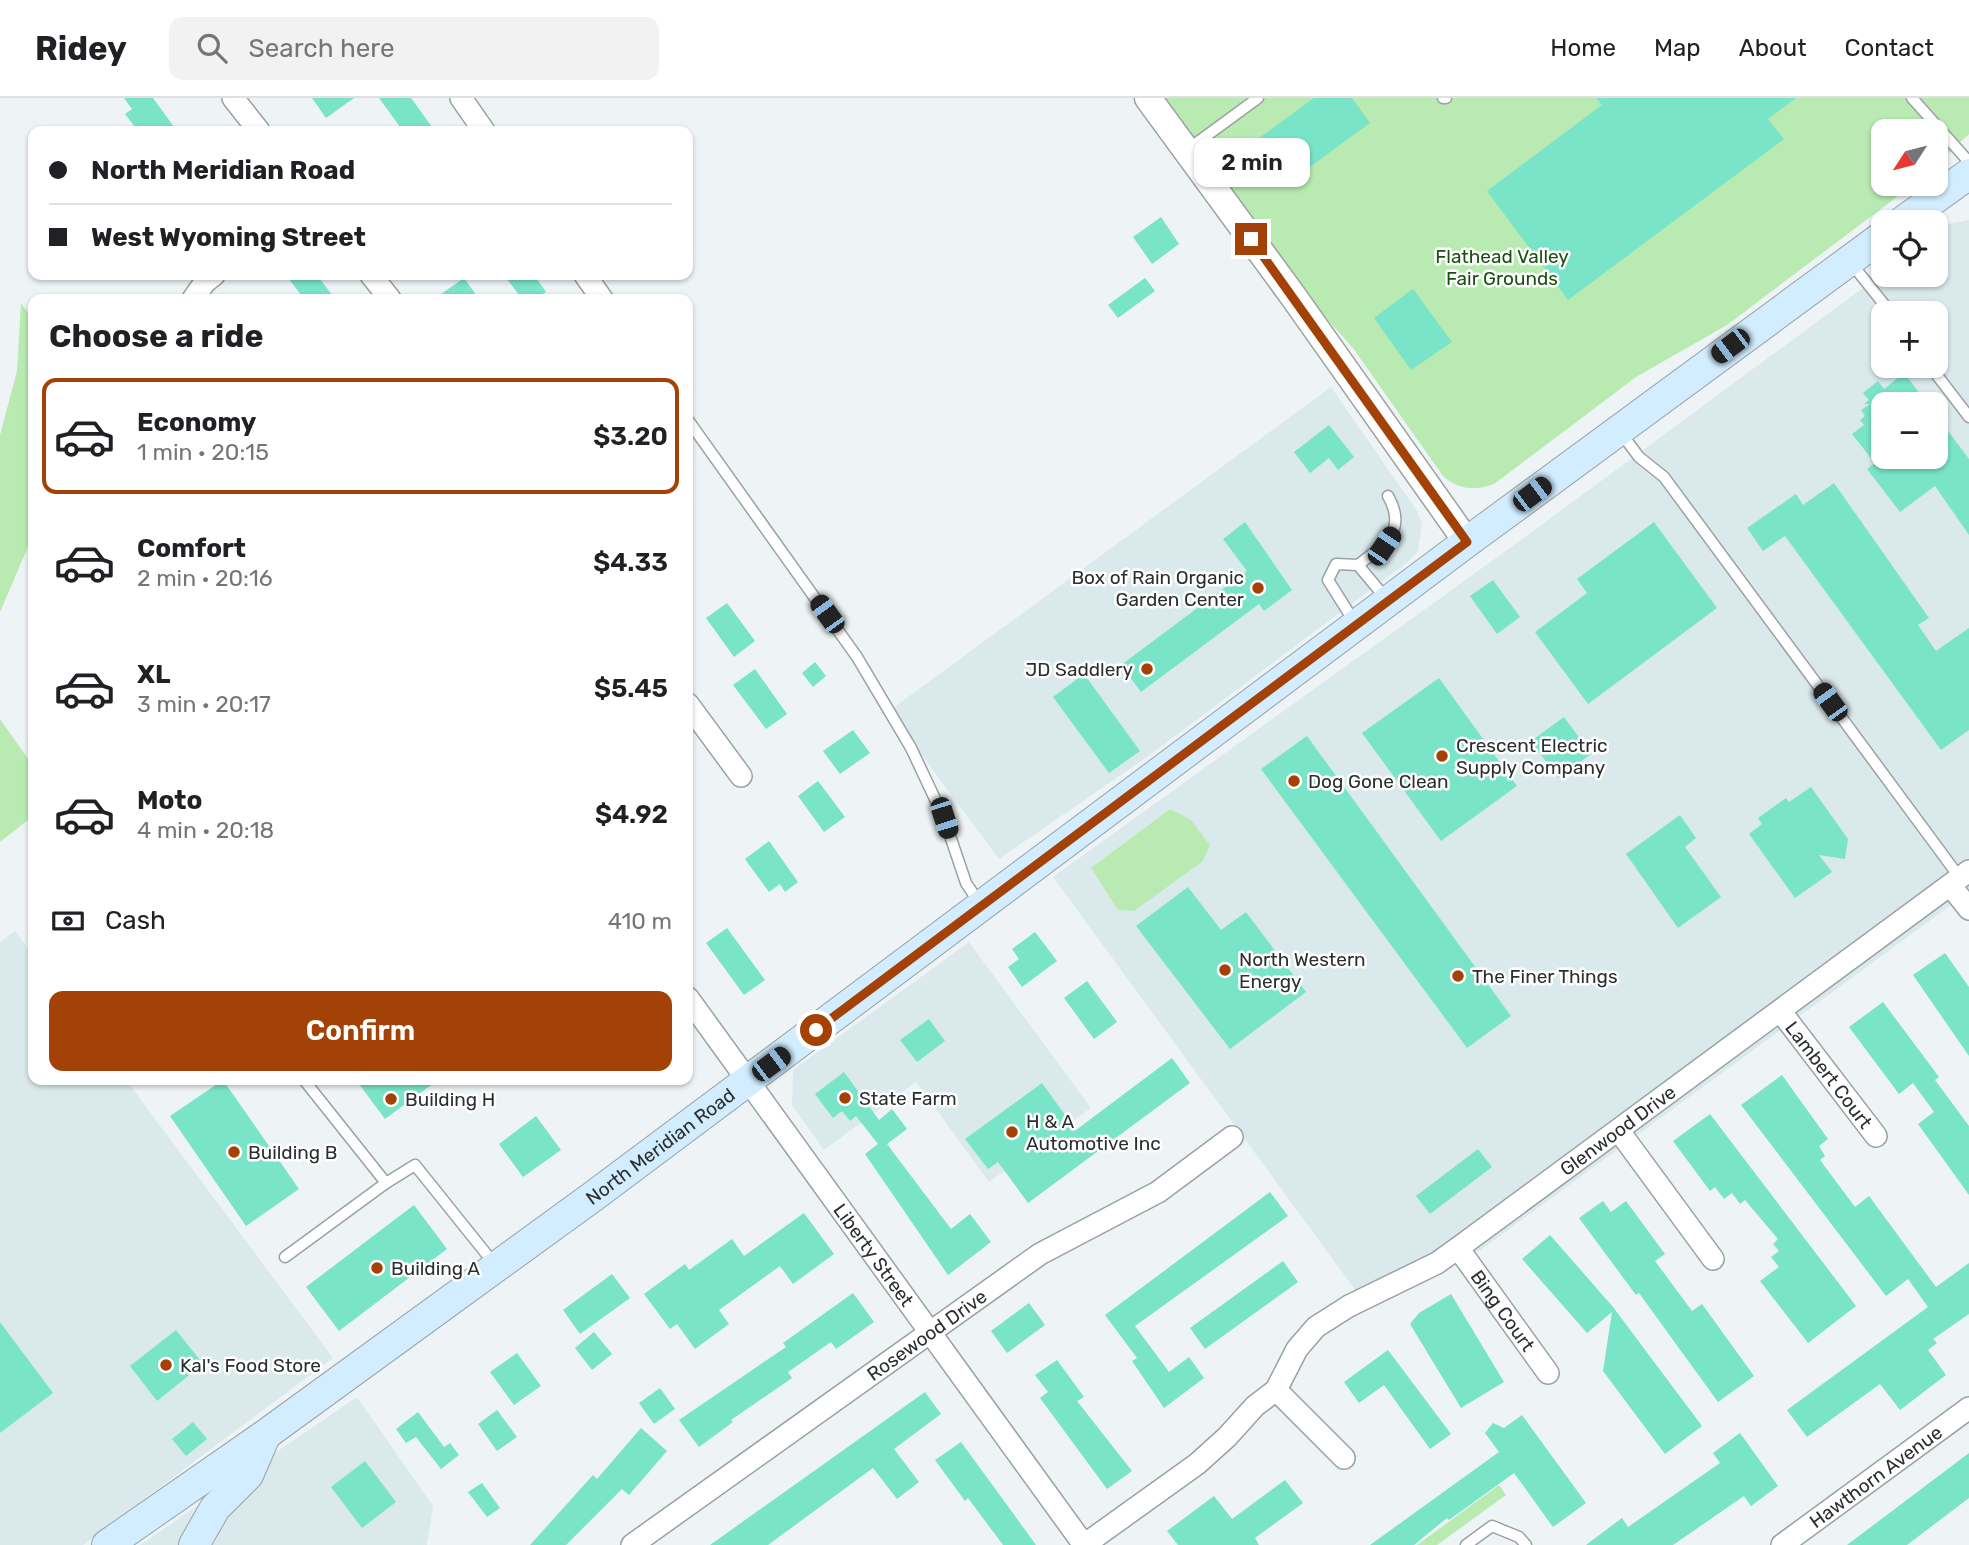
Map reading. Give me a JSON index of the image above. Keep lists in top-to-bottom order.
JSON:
{
  "streets": {
    "main road": ["North Meridian Road"],
    "street": [
      "Lambert Court",
      "Glenwood Drive",
      "Liberty Street",
      "Bing Court",
      "Rosewood Drive",
      "Hawthorn Avenue"
    ]
  },
  "crossings": [
    ["Lambert Court", "Glenwood Drive"],
    ["Glenwood Drive", "Liberty Street"],
    ["Glenwood Drive", "Bing Court"],
    ["North Meridian Road", "Liberty Street"],
    ["Liberty Street", "Rosewood Drive"]
  ],
  "parks": ["Flathead Valley Fair Grounds"],
  "places": [
    "Box of Rain Organic Garden Center",
    "JD Saddlery",
    "Crescent Electric Supply Company",
    "Dog Gone Clean",
    "North Western Energy",
    "The Finer Things",
    "State Farm",
    "Building H",
    "H & A Automotive Inc",
    "Building B",
    "Building A",
    "Kal's Food Store"
  ],
  "north": "bottom left",
  "page": {
    "header": "Ridey",
    "search": "Search here",
    "nav": [
      "Home",
      "Map",
      "About",
      "Contact"
    ],
    "map_buttons": ["+", "−"],
    "banner": ["North Meridian Road", "West Wyoming Street"],
    "bubble": "2 min",
    "heading": "Choose a ride",
    "list": [
      {
        "name": "Economy",
        "note": "1 min · 20:15",
        "value": "$3.20"
      },
      {
        "name": "Comfort",
        "note": "2 min · 20:16",
        "value": "$4.33"
      },
      {
        "name": "XL",
        "note": "3 min · 20:17",
        "value": "$5.45"
      },
      {
        "name": "Moto",
        "note": "4 min · 20:18",
        "value": "$4.92"
      }
    ],
    "pay": ["Cash", "410 m"],
    "buttons": "Confirm"
  }
}
